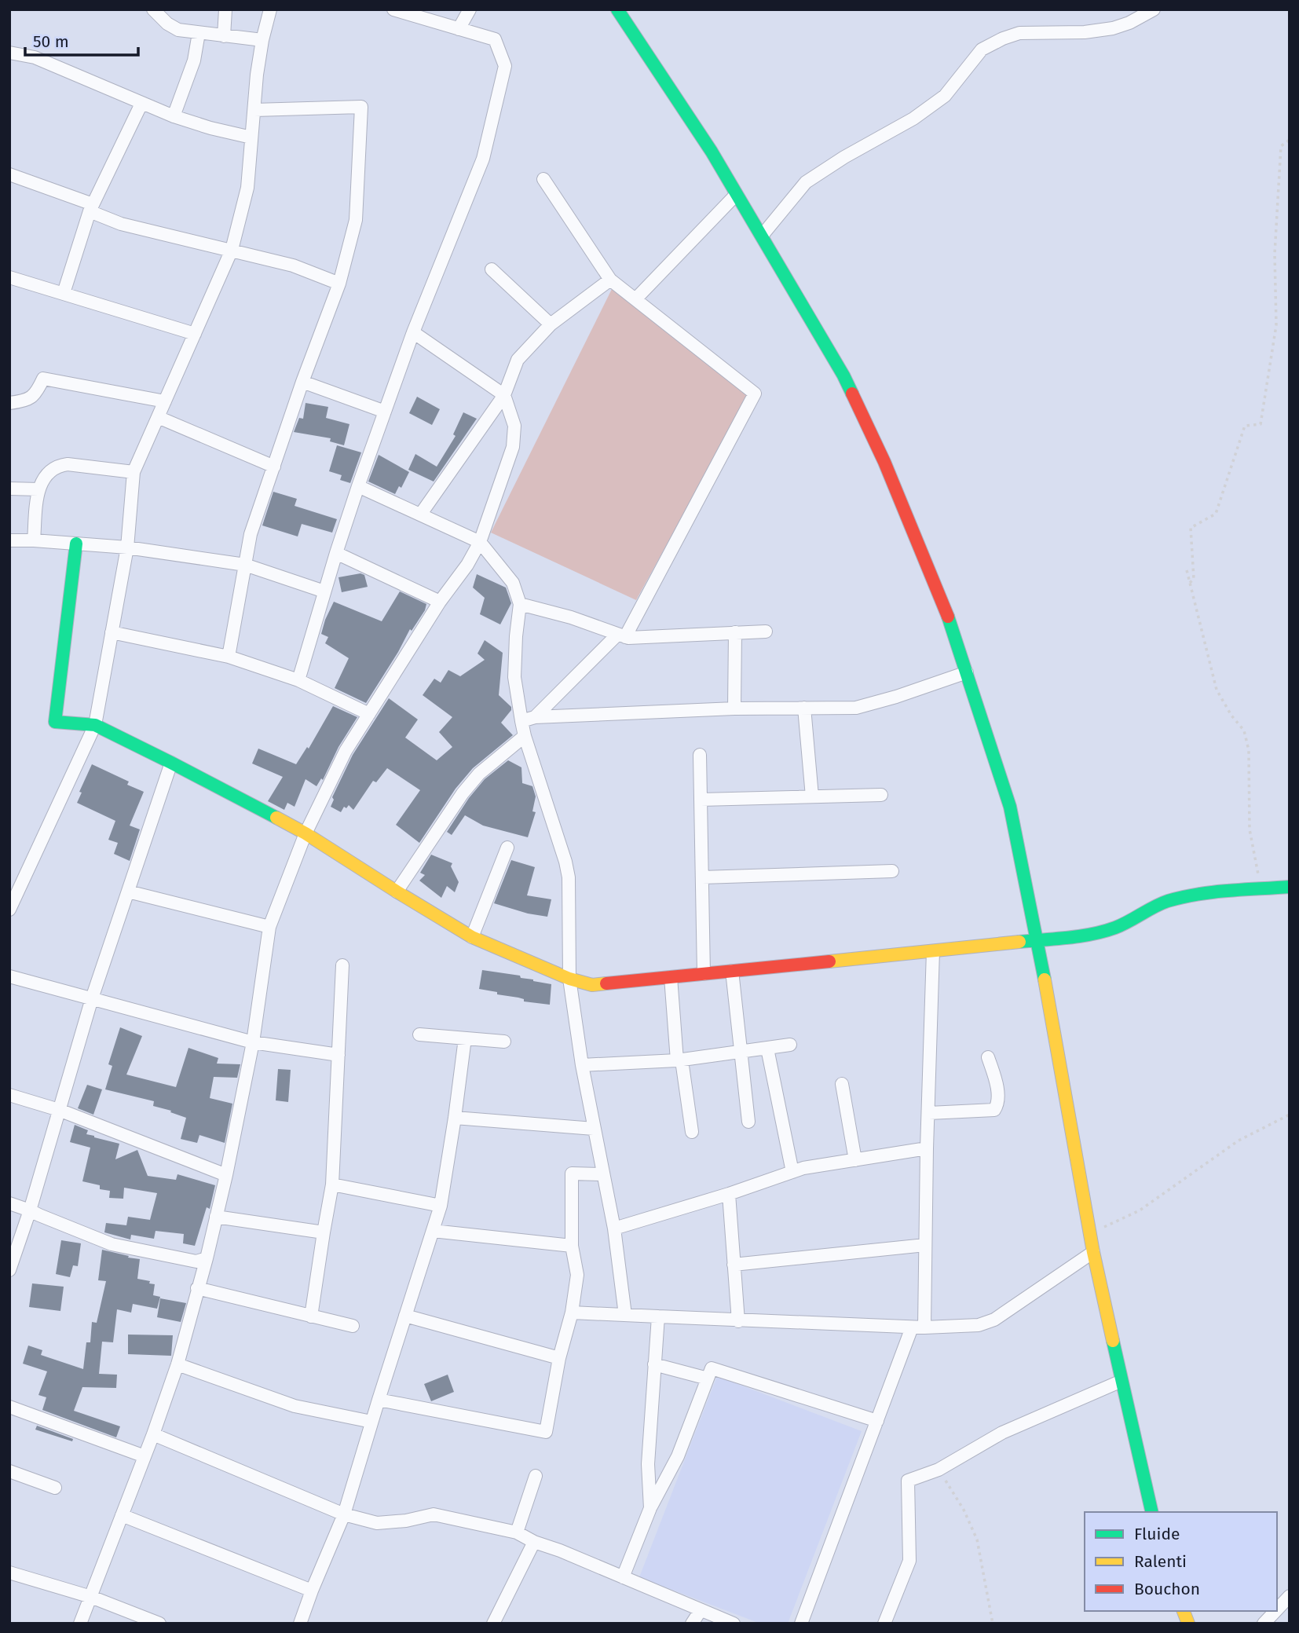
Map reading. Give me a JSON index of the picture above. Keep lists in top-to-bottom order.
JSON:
{
  "legend": ["Fluide", "Ralenti", "Bouchon"],
  "scale_bar": "50 m"
}
